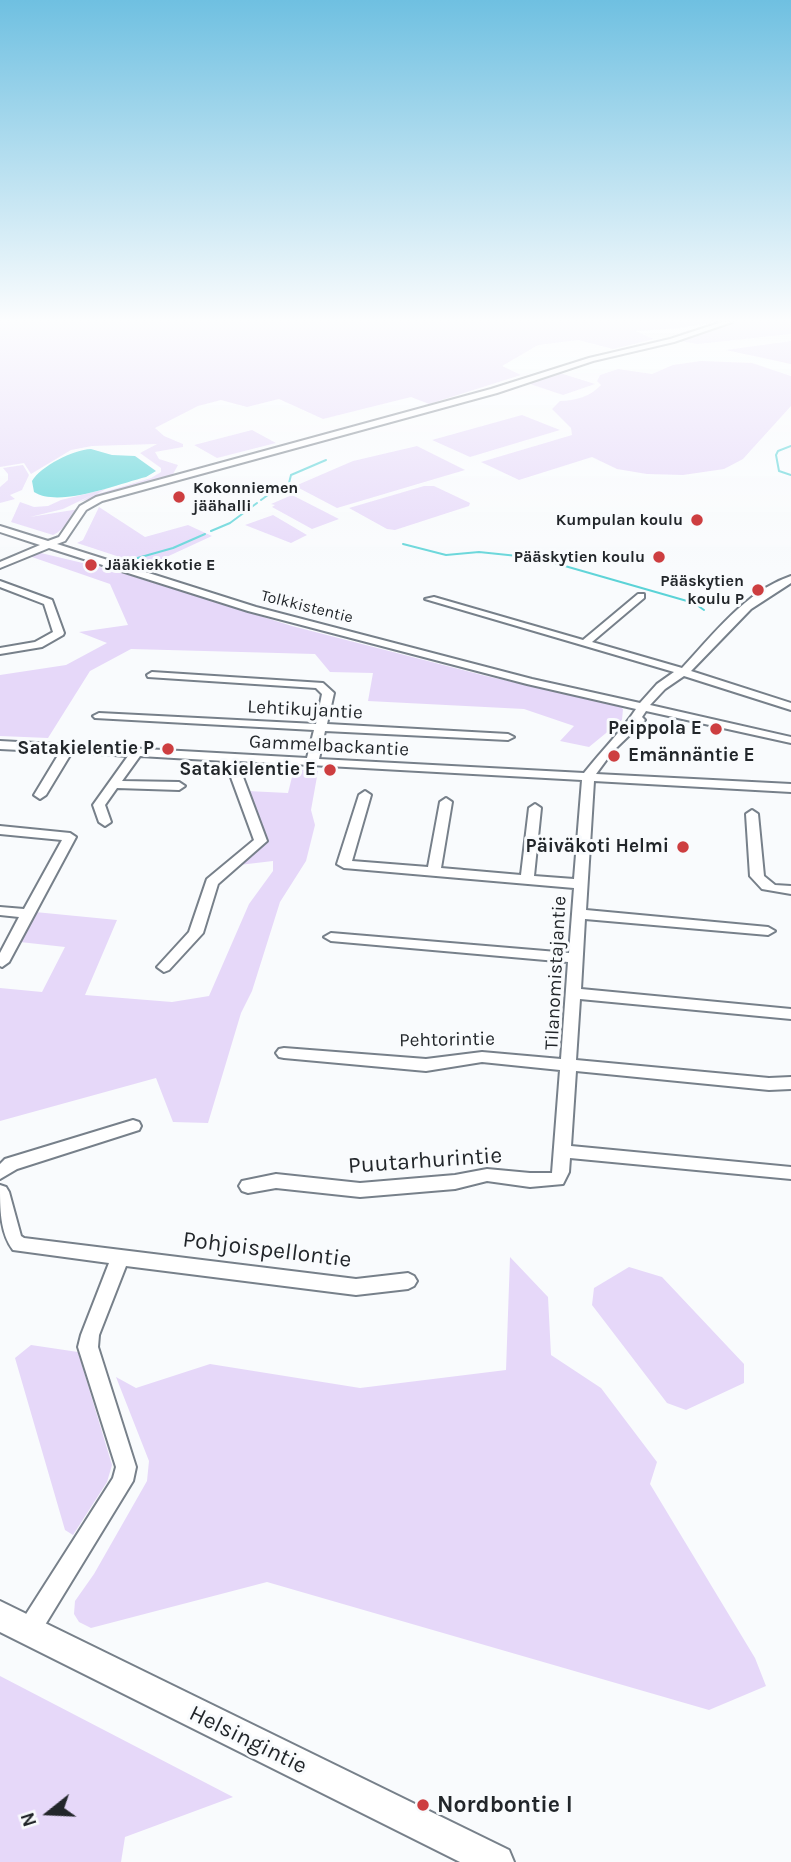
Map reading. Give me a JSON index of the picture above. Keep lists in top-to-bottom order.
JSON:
{
  "streets": {
    "main road": ["Helsingintie"],
    "street": [
      "Tolkkistentie",
      "Lehtikujantie",
      "Gammelbackantie",
      "Tilanomistajantie",
      "Pehtorintie",
      "Puutarhurintie",
      "Pohjoispellontie"
    ]
  },
  "crossings": [
    ["Gammelbackantie", "Tilanomistajantie"],
    ["Tilanomistajantie", "Pehtorintie"],
    ["Tilanomistajantie", "Puutarhurintie"]
  ],
  "places": [
    "Kokonniemen jäähalli",
    "Kumpulan koulu",
    "Pääskytien koulu",
    "Jääkiekkotie E",
    "Pääskytien koulu P",
    "Peippola E",
    "Satakielentie P",
    "Emännäntie E",
    "Satakielentie E",
    "Päiväkoti Helmi",
    "Nordbontie I"
  ],
  "north": "left"
}
